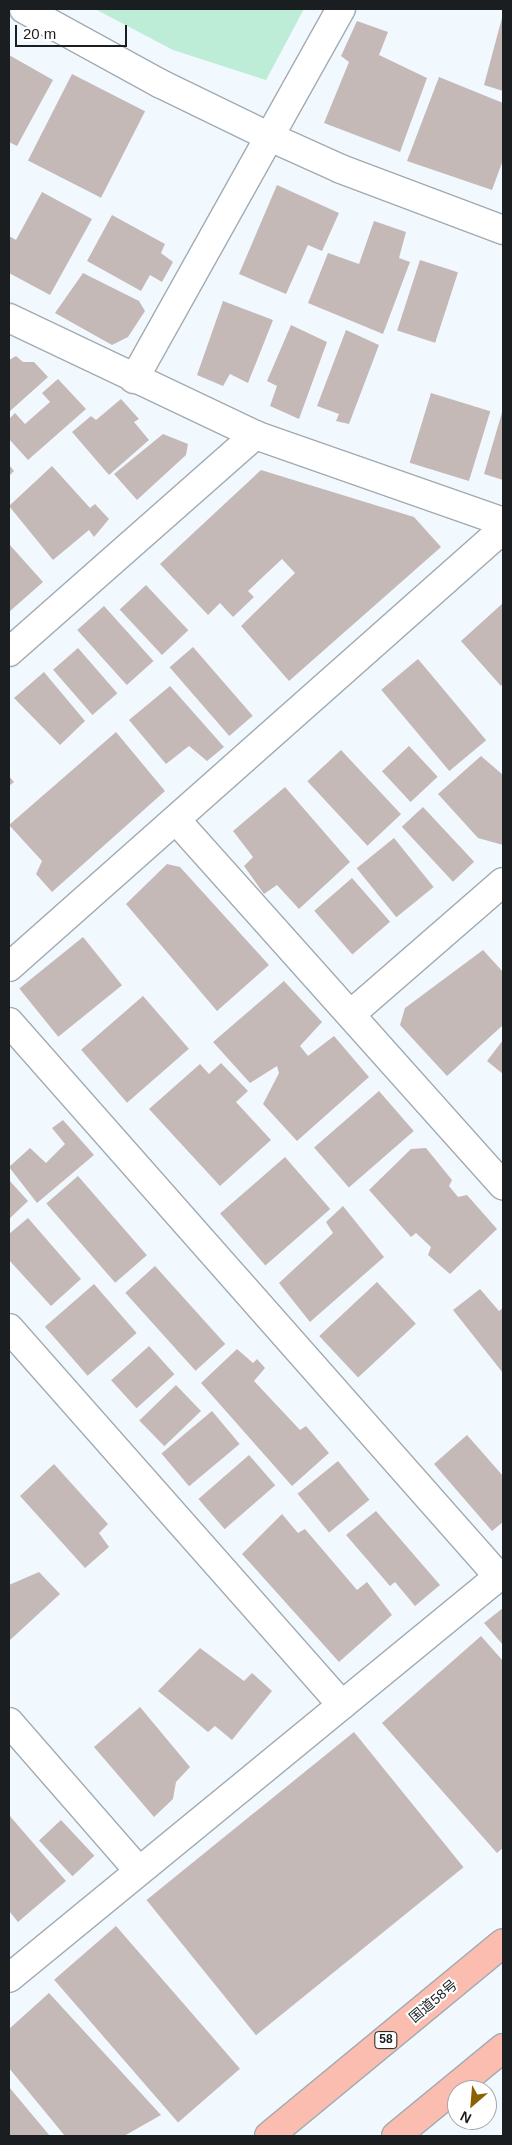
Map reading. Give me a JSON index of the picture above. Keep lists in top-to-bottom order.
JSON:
{
  "streets": {
    "highway": ["国道58号", "58"]
  },
  "scale_bar": "20 m",
  "north": "bottom left"
}
